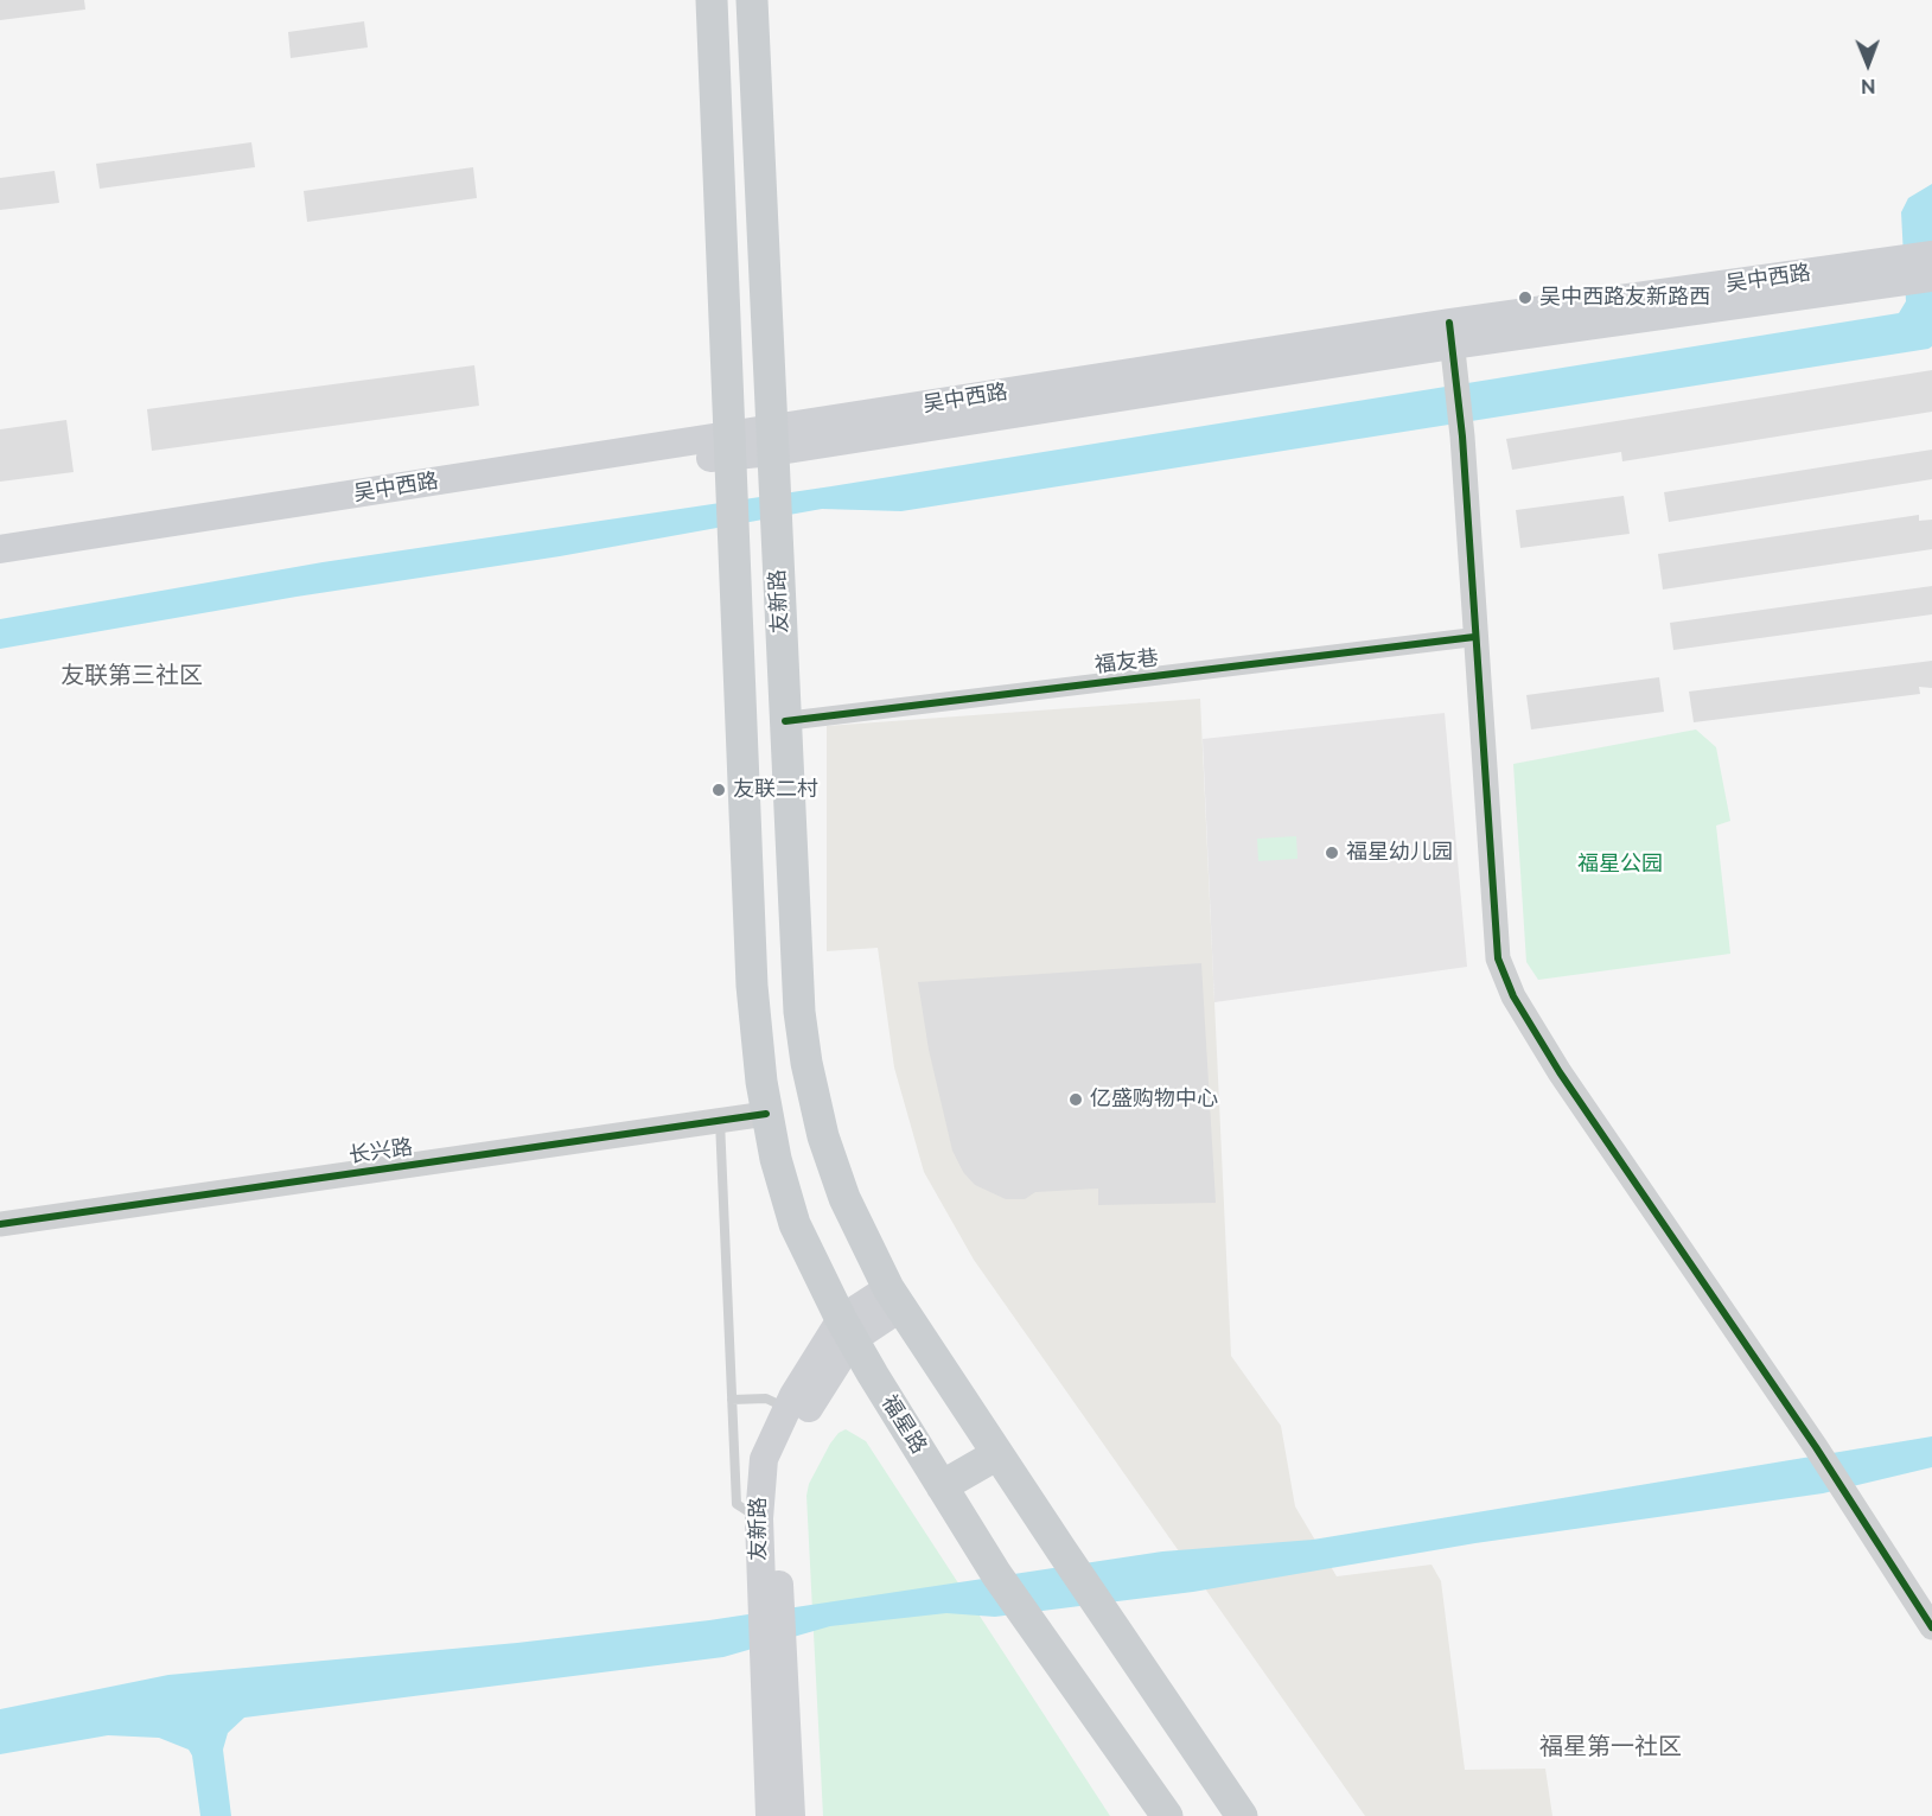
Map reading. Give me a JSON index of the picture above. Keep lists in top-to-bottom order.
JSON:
{
  "streets": {
    "main road": ["吴中西路", "友新路", "福星路"],
    "street": ["福友巷", "长兴路"]
  },
  "crossings": [
    ["吴中西路", "友新路"],
    ["友新路", "福友巷"],
    ["友新路", "福星路"],
    ["长兴路", "福星路"]
  ],
  "districts": ["友联第三社区", "福星第一社区"],
  "parks": ["福星公园"],
  "places": [
    "吴中西路友新路西",
    "友联二村",
    "福星幼儿园",
    "亿盛购物中心"
  ],
  "north": "bottom"
}
